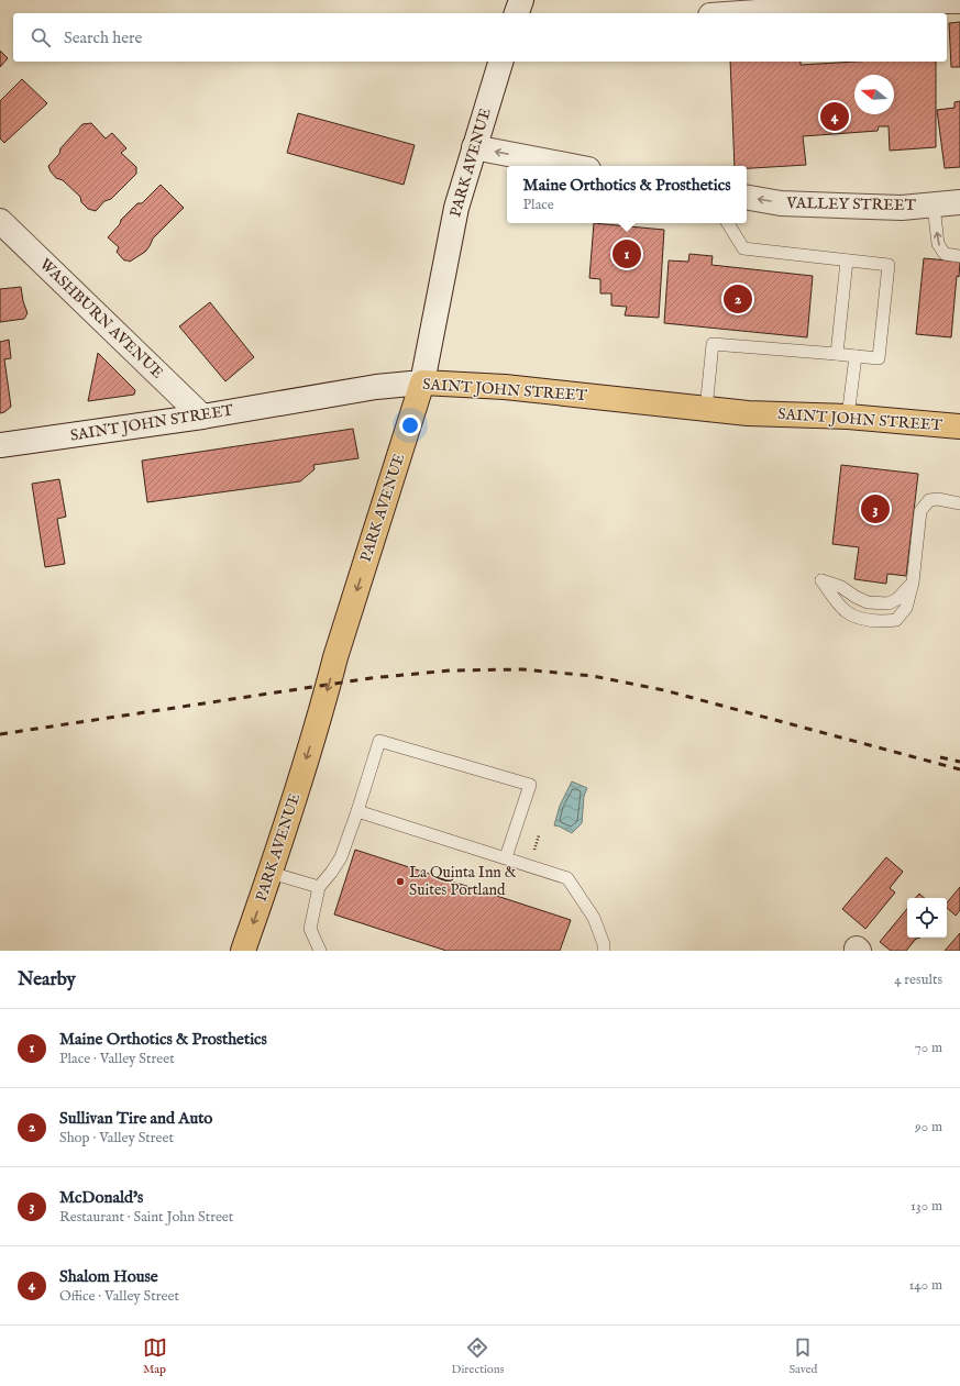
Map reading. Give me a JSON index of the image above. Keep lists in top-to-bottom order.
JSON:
{
  "streets": {
    "main road": ["PARK AVENUE", "SAINT JOHN STREET"],
    "street": ["VALLEY STREET", "WASHBURN AVENUE"]
  },
  "crossings": [
    ["PARK AVENUE", "SAINT JOHN STREET"],
    ["WASHBURN AVENUE", "SAINT JOHN STREET"]
  ],
  "one_way": ["PARK AVENUE"],
  "places": ["La Quinta Inn & Suites Portland"],
  "north": "left",
  "page": {
    "search": "Search here",
    "pins": [
      "4",
      "1",
      "2",
      "3"
    ],
    "popup": ["Maine Orthotics & Prosthetics", "Place"],
    "heading": ["Nearby", "4 results"],
    "list": [
      {
        "mark": "1",
        "name": "Maine Orthotics & Prosthetics",
        "note": "Place · Valley Street",
        "value": "70 m"
      },
      {
        "mark": "2",
        "name": "Sullivan Tire and Auto",
        "note": "Shop · Valley Street",
        "value": "90 m"
      },
      {
        "mark": "3",
        "name": "McDonald's",
        "note": "Restaurant · Saint John Street",
        "value": "130 m"
      },
      {
        "mark": "4",
        "name": "Shalom House",
        "note": "Office · Valley Street",
        "value": "140 m"
      }
    ],
    "nav": ["Map", "Directions", "Saved"]
  }
}
